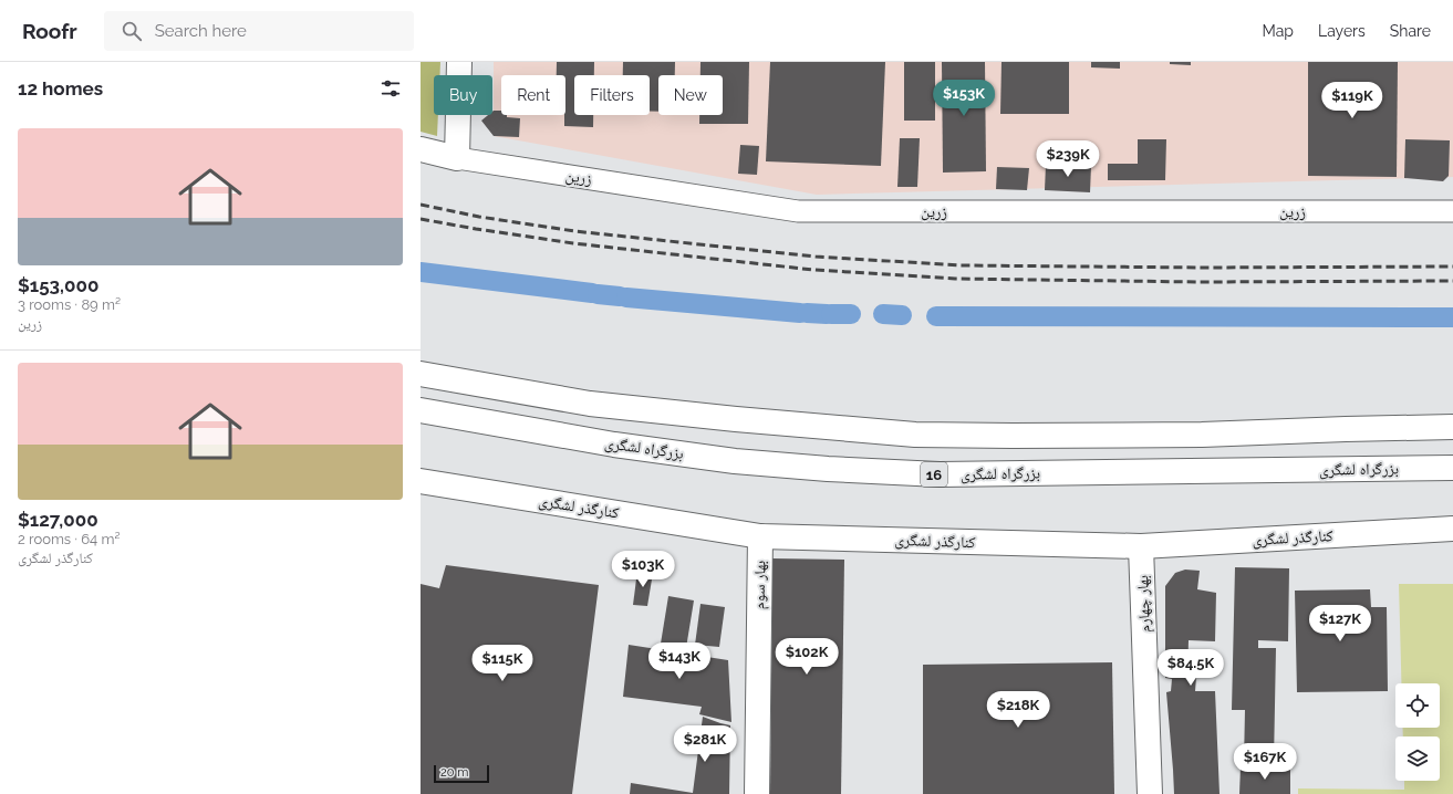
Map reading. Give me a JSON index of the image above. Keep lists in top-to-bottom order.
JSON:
{
  "streets": {
    "main road": [
      "زرین",
      "بزرگراه لشگری",
      "16",
      "کنارگذر لشگری",
      "بهار سوم",
      "بهار چهارم"
    ]
  },
  "crossings": [
    ["کنارگذر لشگری", "بهار سوم"],
    ["کنارگذر لشگری", "بهار چهارم"]
  ],
  "scale_bar": "20 m",
  "page": {
    "header": "Roofr",
    "search": "Search here",
    "nav": ["Map", "Layers", "Share"],
    "heading": "12 homes",
    "chip": [
      "Buy",
      "Rent",
      "Filters",
      "New"
    ],
    "price": [
      "$153K",
      "$119K",
      "$239K",
      "$103K",
      "$127K",
      "$102K",
      "$143K",
      "$115K",
      "$84.5K",
      "$218K",
      "$281K",
      "$167K"
    ],
    "list": [
      {
        "name": "$153,000",
        "note": "3 rooms · 89 m² · زرین"
      },
      {
        "name": "$127,000",
        "note": "2 rooms · 64 m² · کنارگذر لشگری"
      }
    ],
    "scale": "20 m"
  }
}
